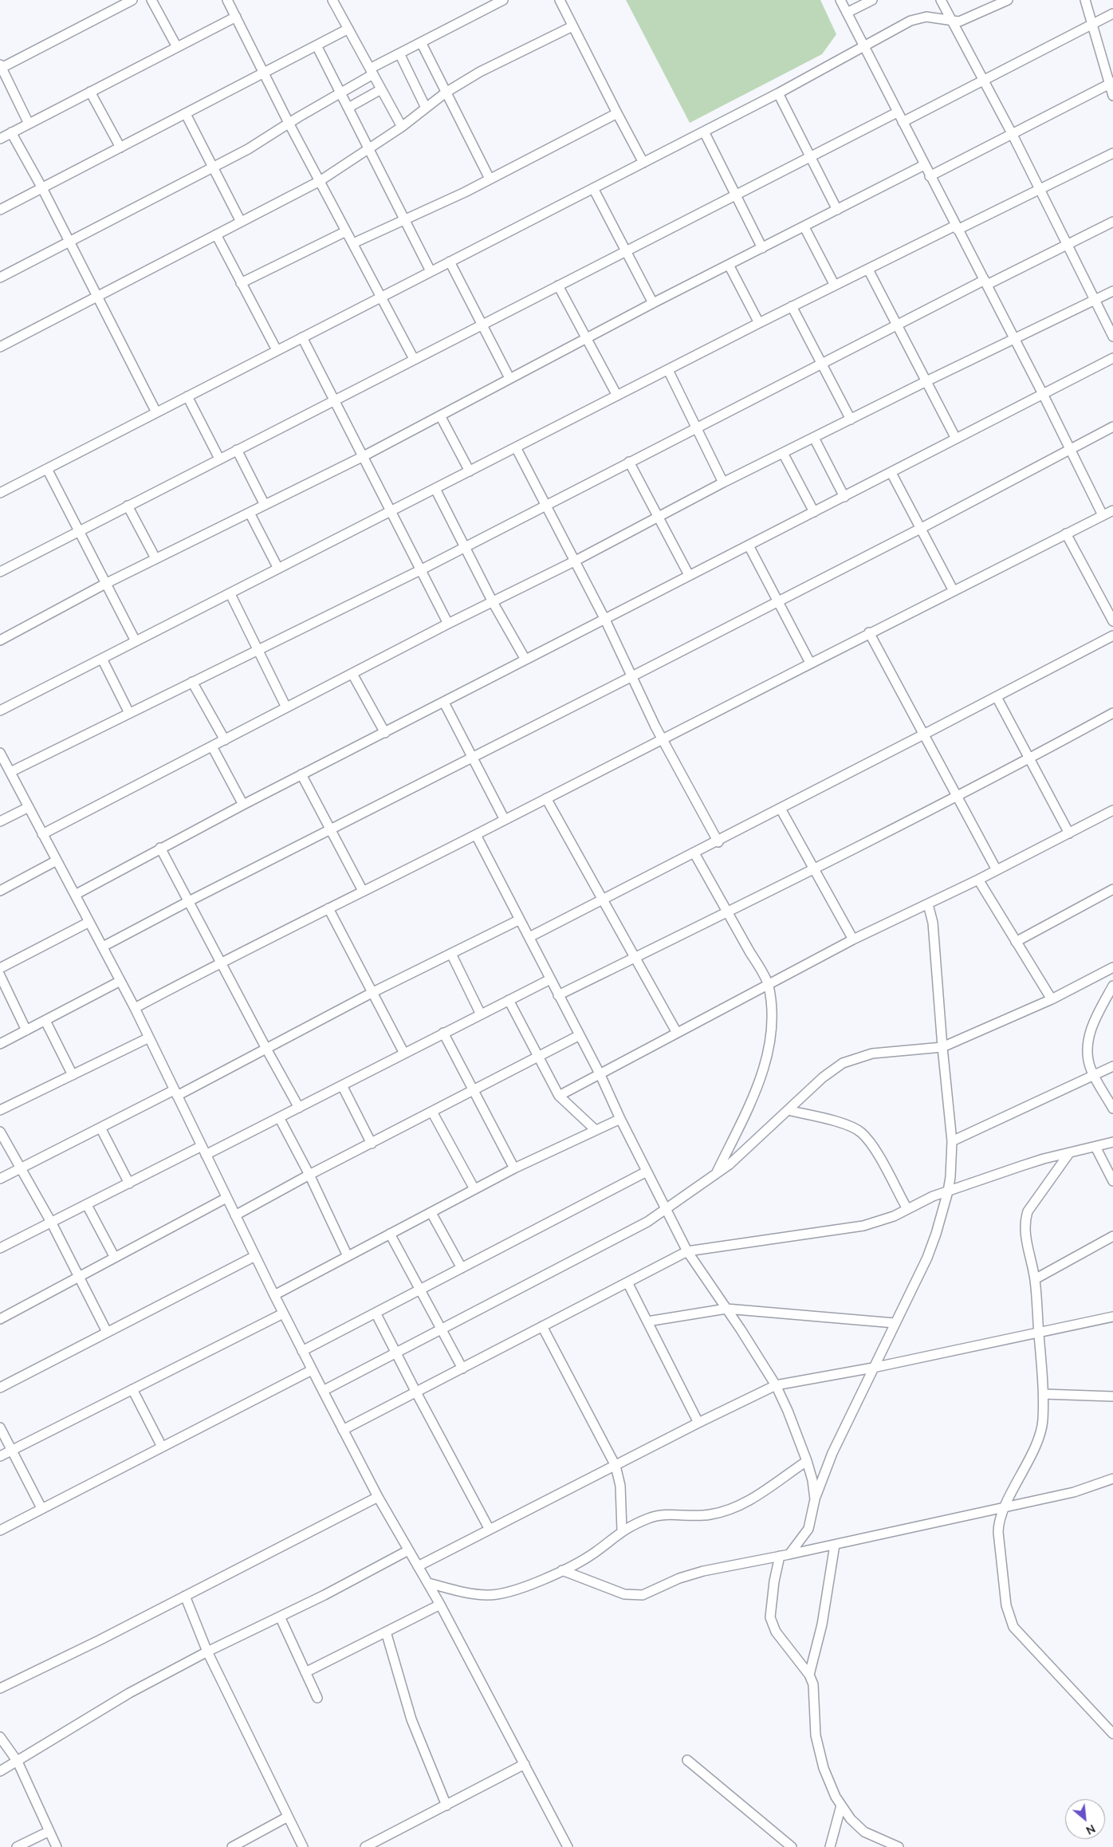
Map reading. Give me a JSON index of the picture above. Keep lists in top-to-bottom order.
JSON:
{
  "north": "bottom right"
}
